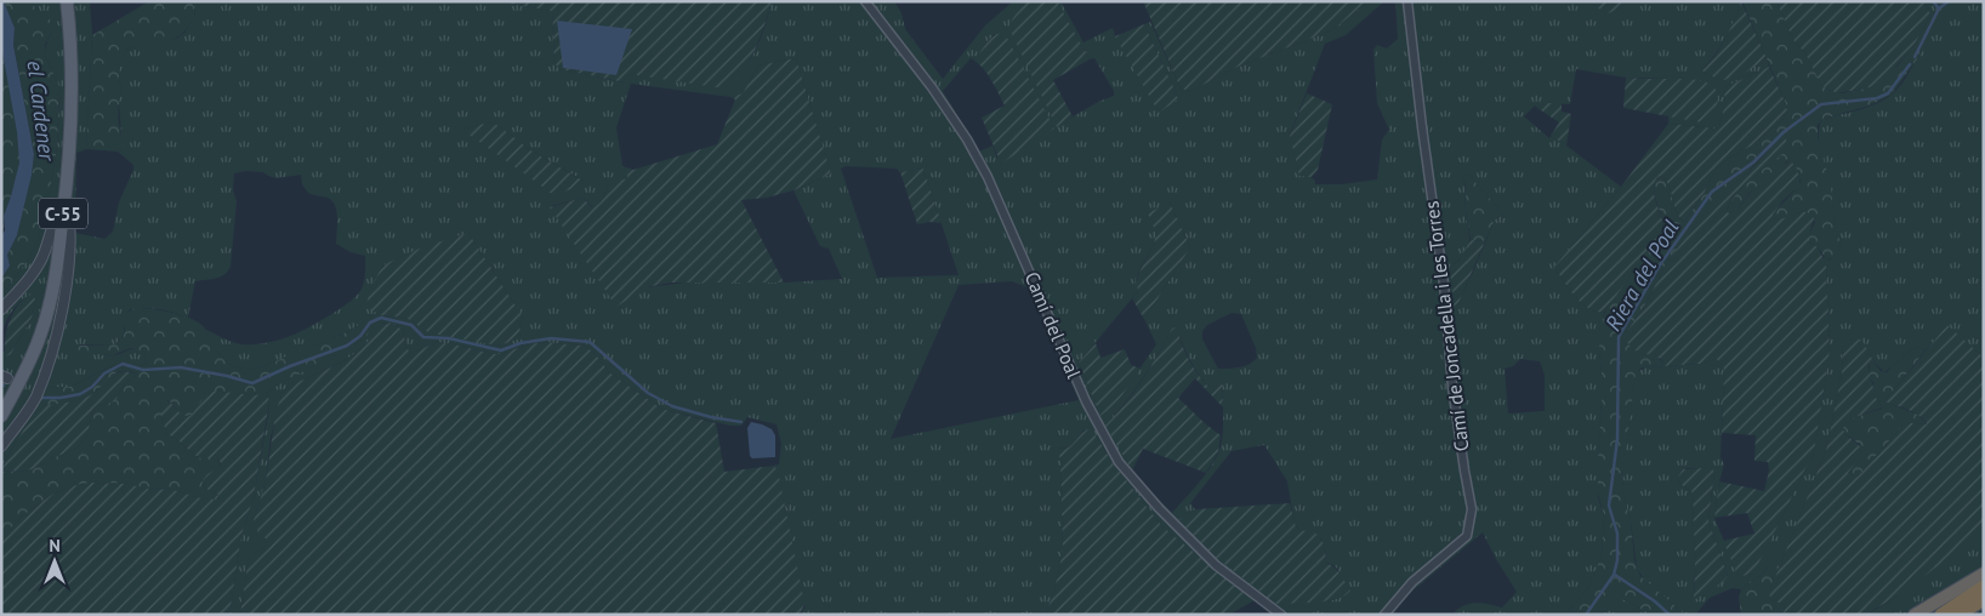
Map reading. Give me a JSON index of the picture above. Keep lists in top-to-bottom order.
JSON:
{
  "streets": {
    "main road": ["C-55"],
    "street": ["Camí del Poal", "Camí de Joncadella i les Torres"]
  },
  "water": ["el Cardener", "Riera del Poal"],
  "north": "top"
}
